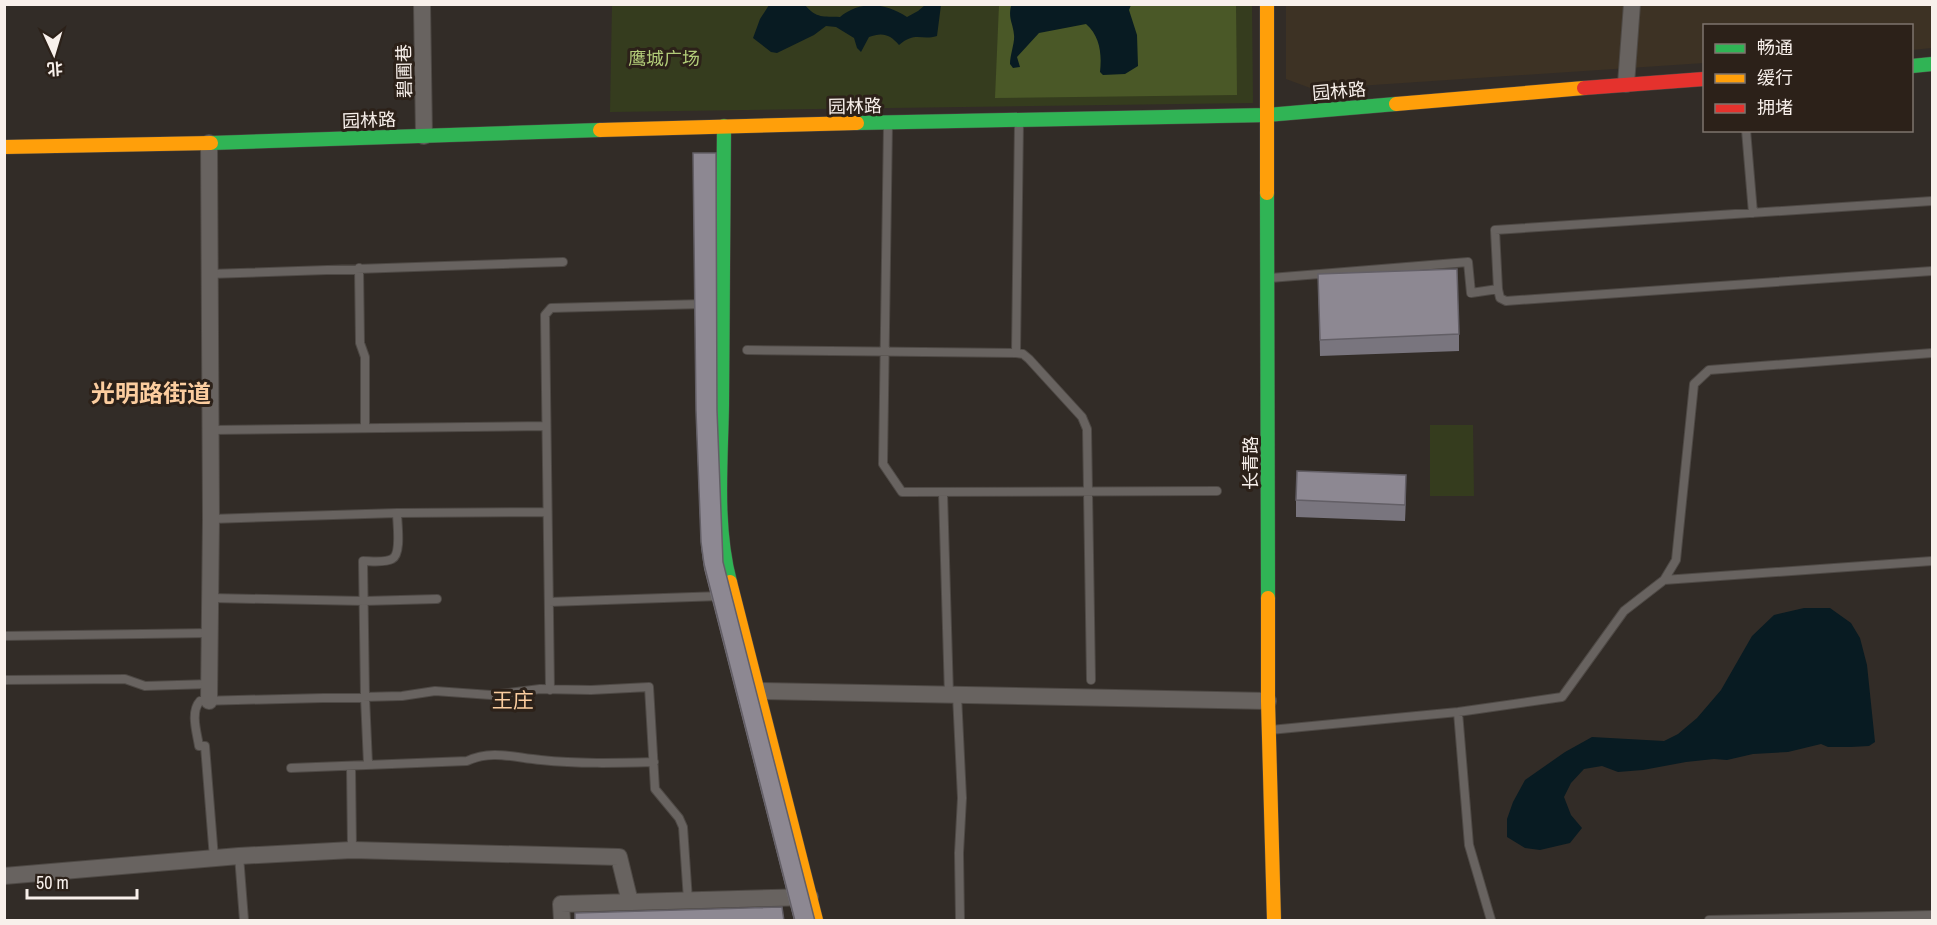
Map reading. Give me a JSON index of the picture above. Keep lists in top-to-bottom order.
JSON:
{
  "streets": {
    "street": ["碧圃巷", "园林路", "长青路"]
  },
  "crossings": [
    ["碧圃巷", "园林路"],
    ["园林路", "长青路"]
  ],
  "districts": ["光明路街道", "王庄"],
  "parks": ["鹰城广场"],
  "legend": ["畅通", "缓行", "拥堵"],
  "scale_bar": "50 m",
  "north": "bottom"
}
